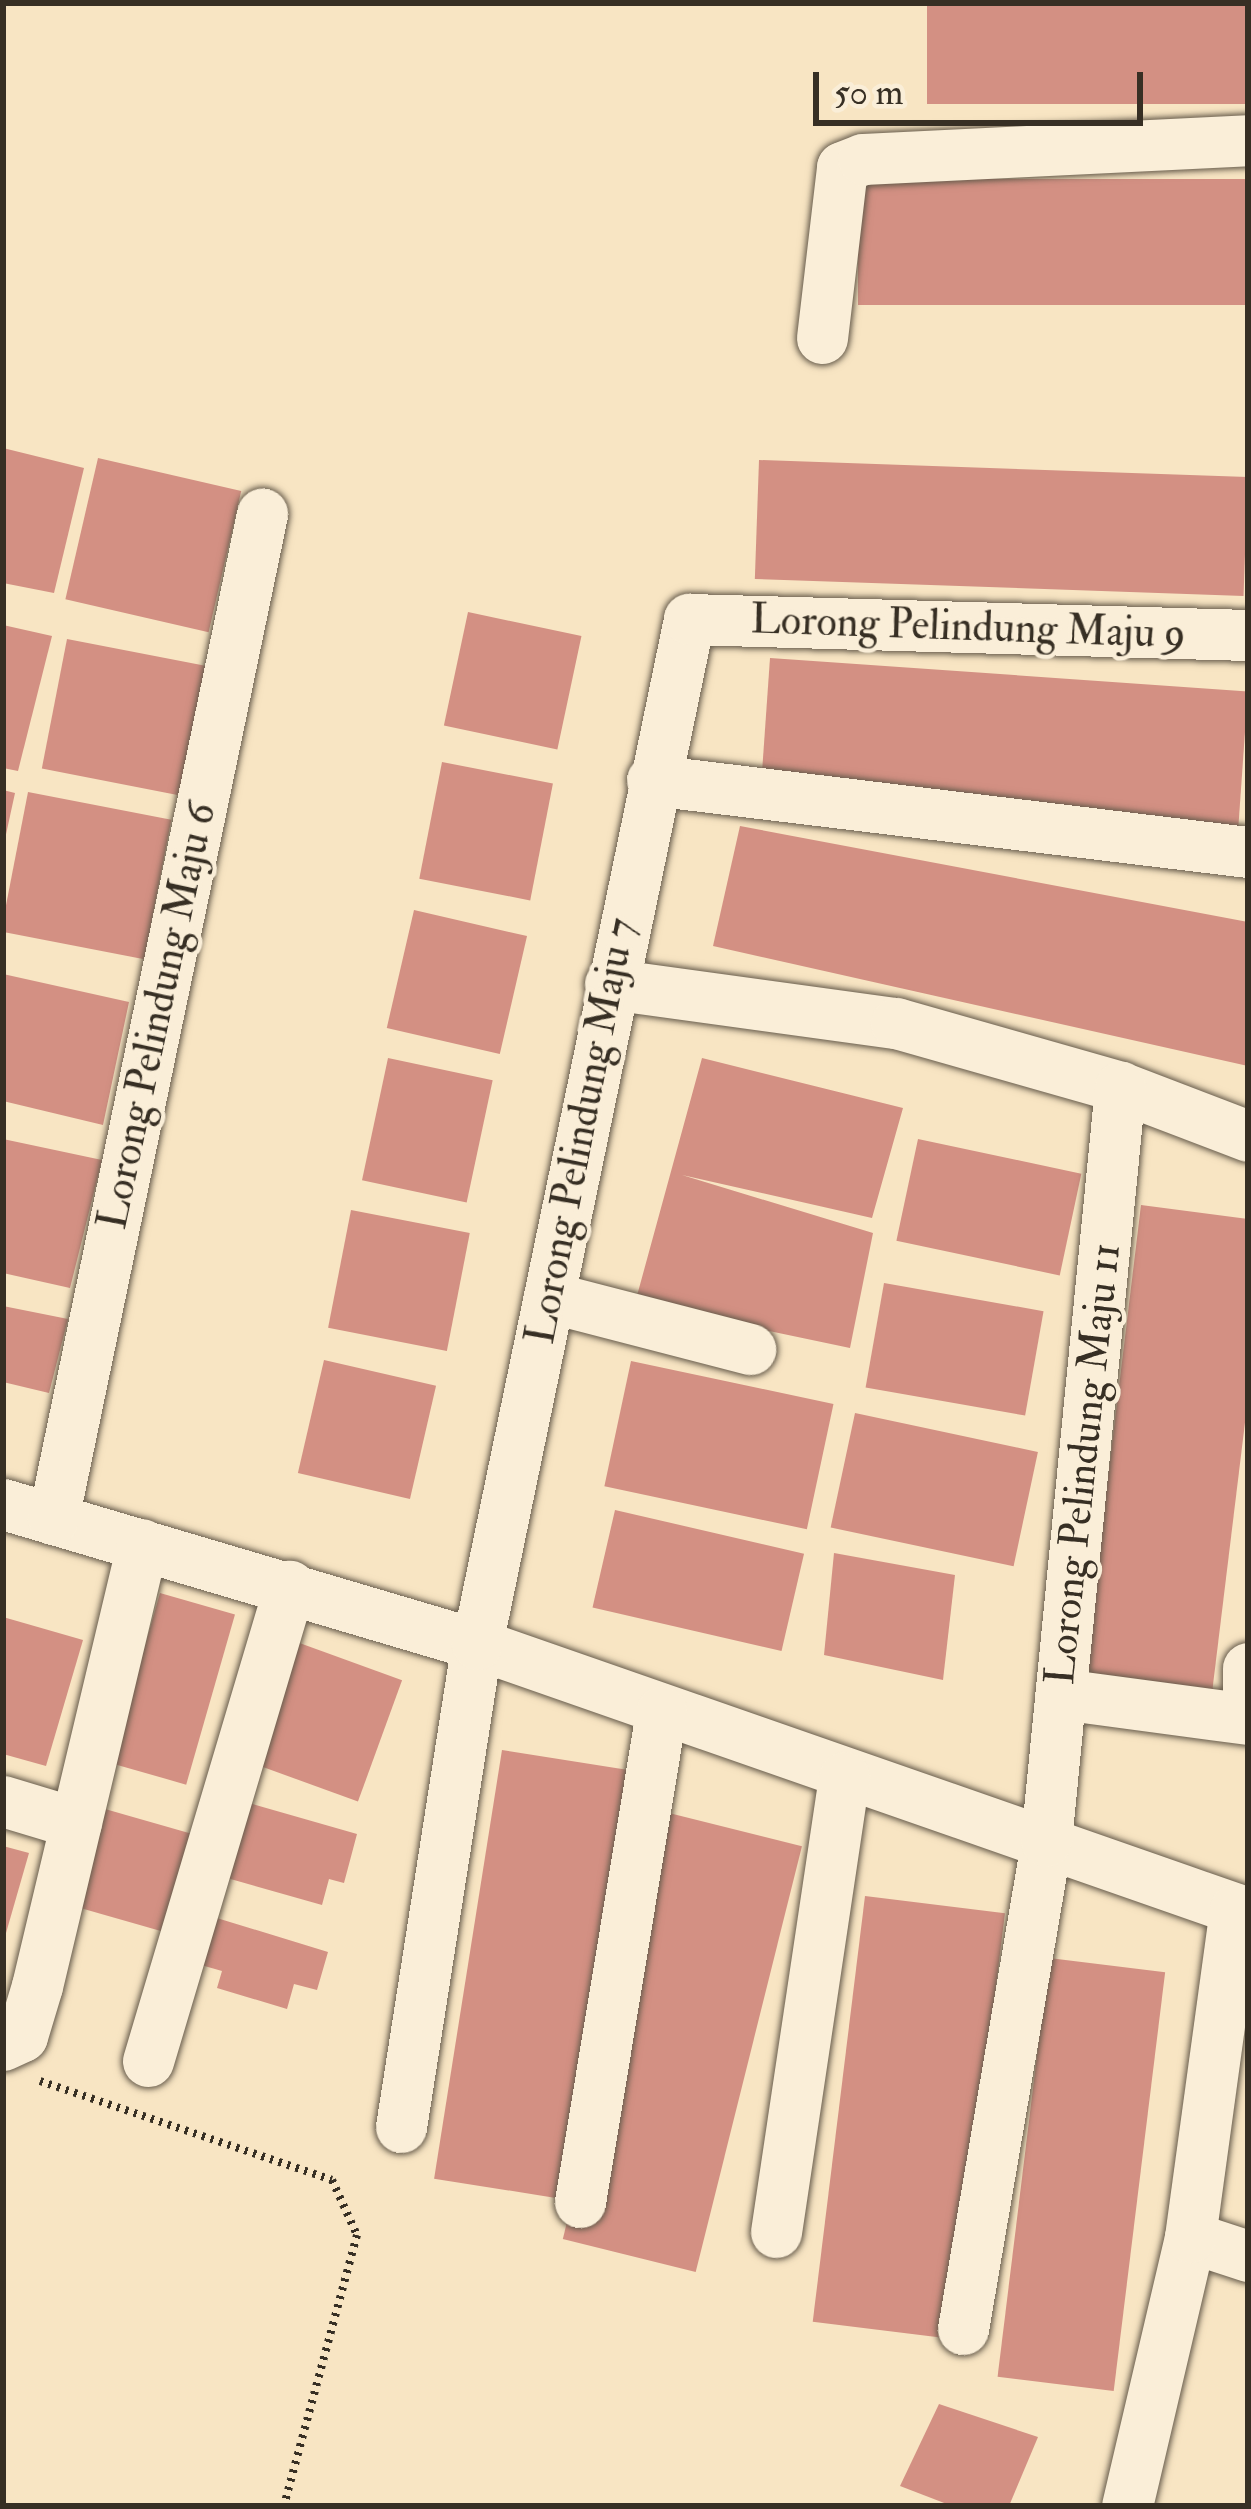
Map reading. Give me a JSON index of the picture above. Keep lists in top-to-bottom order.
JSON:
{
  "streets": {
    "street": [
      "Lorong Pelindung Maju 9",
      "Lorong Pelindung Maju 6",
      "Lorong Pelindung Maju 7",
      "Lorong Pelindung Maju 11"
    ]
  },
  "crossings": [
    ["Lorong Pelindung Maju 9", "Lorong Pelindung Maju 7"]
  ],
  "scale_bar": "50 m"
}
